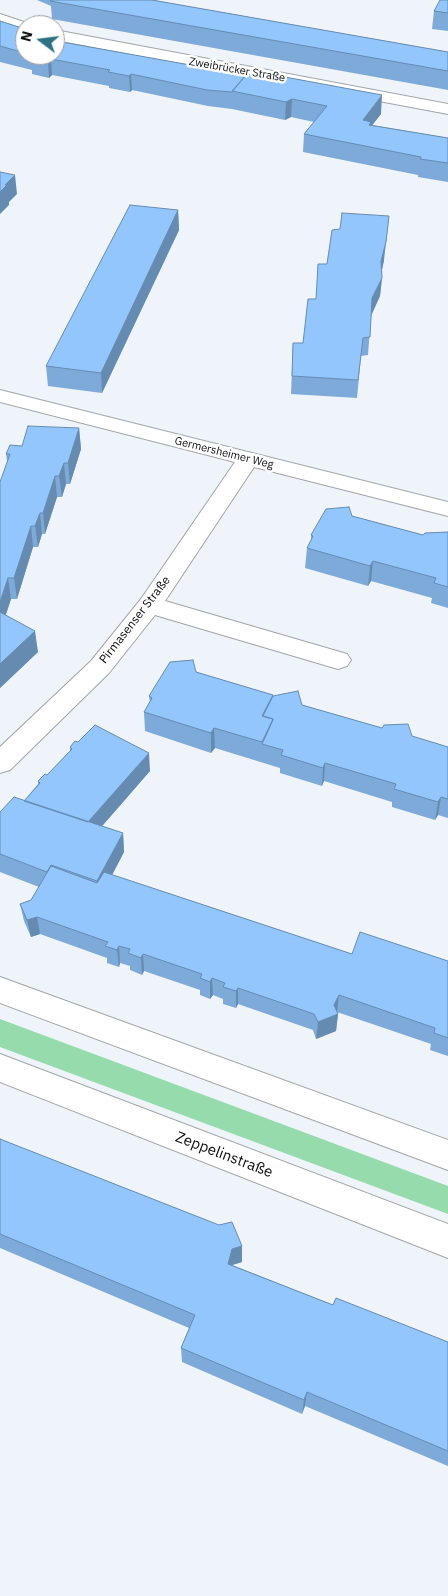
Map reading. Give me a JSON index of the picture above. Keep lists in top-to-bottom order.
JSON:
{
  "streets": {
    "street": [
      "Zweibrücker Straße",
      "Germersheimer Weg",
      "Pirmasenser Straße",
      "Zeppelinstraße"
    ]
  },
  "crossings": [
    ["Germersheimer Weg", "Pirmasenser Straße"]
  ],
  "north": "left"
}
